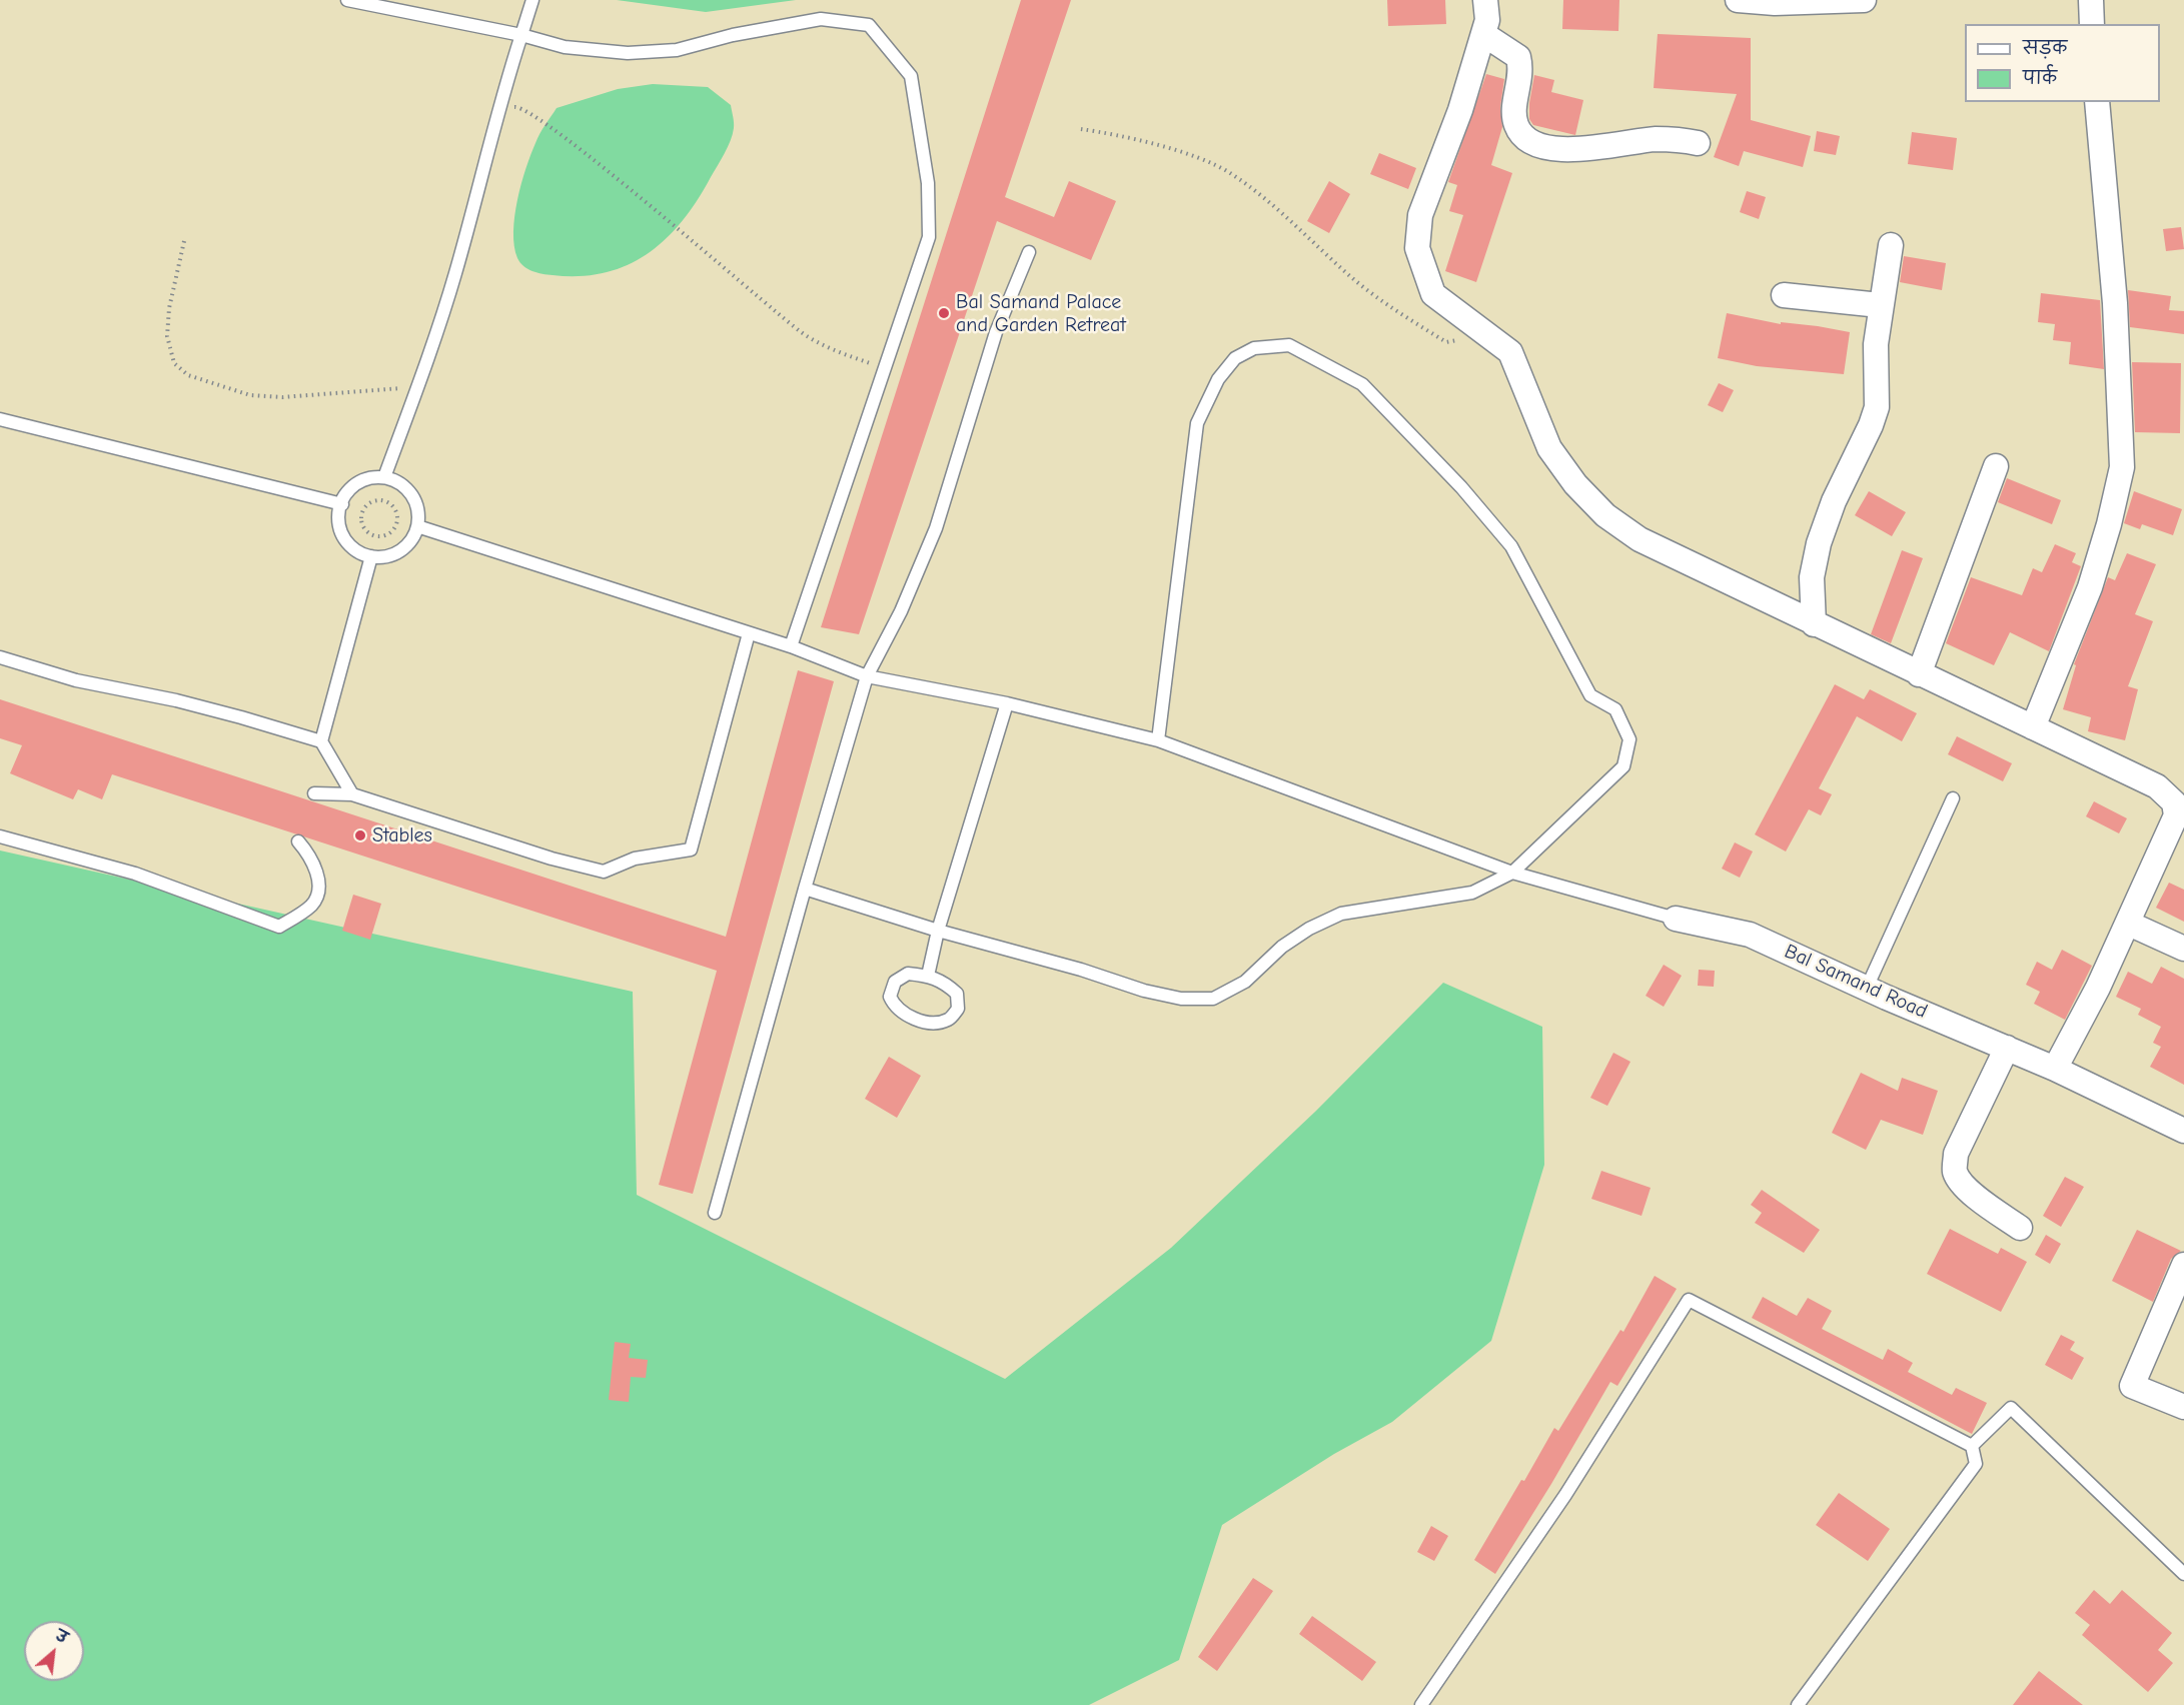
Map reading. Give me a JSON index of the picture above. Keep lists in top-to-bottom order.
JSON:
{
  "streets": {
    "street": ["Bal Samand Road"]
  },
  "places": ["Bal Samand Palace and Garden Retreat", "Stables"],
  "legend": ["सड़क", "पार्क"],
  "north": "top right"
}
